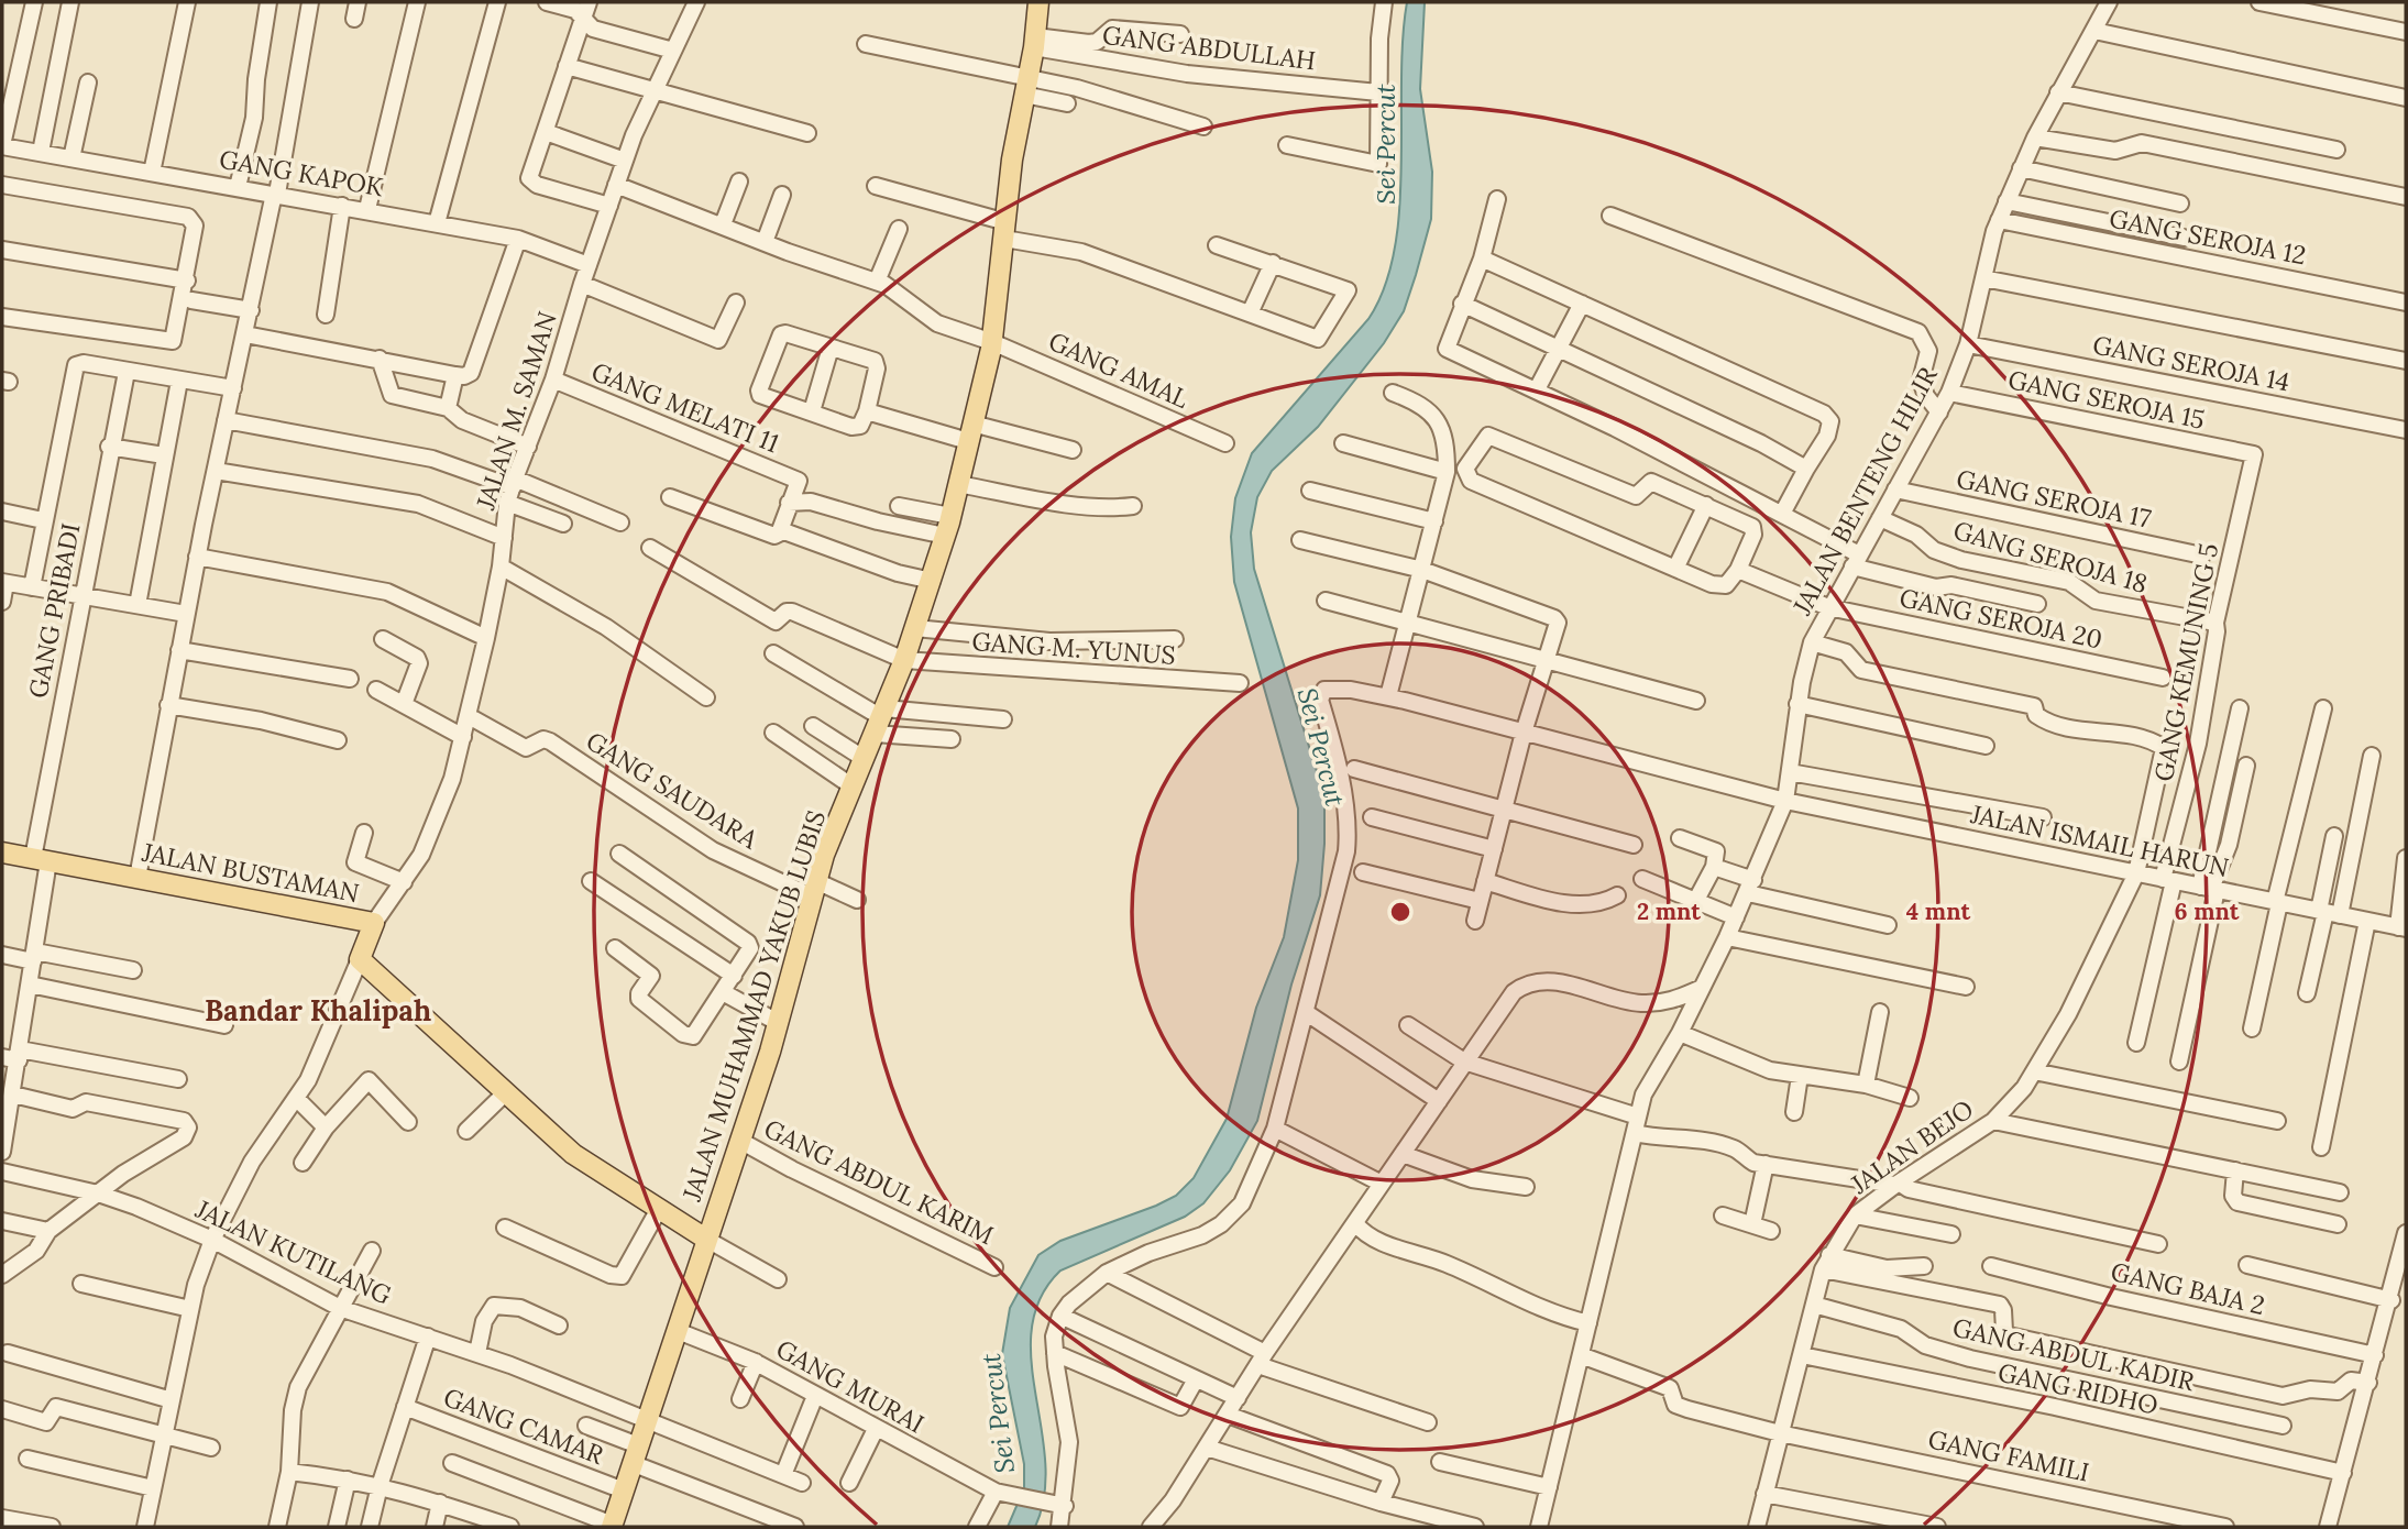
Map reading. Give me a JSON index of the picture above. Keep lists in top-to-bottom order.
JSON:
{
  "streets": {
    "main road": ["JALAN BUSTAMAN", "JALAN MUHAMMAD YAKUB LUBIS"],
    "street": [
      "GANG ABDULLAH",
      "GANG KAPOK",
      "GANG SEROJA 12",
      "GANG SEROJA 14",
      "GANG AMAL",
      "GANG SEROJA 15",
      "GANG MELATI 11",
      "JALAN M. SAMAN",
      "JALAN BENTENG HILIR",
      "GANG SEROJA 17",
      "GANG SEROJA 18",
      "GANG PRIBADI",
      "GANG SEROJA 20",
      "GANG M. YUNUS",
      "GANG KEMUNING 5",
      "GANG SAUDARA",
      "JALAN ISMAIL HARUN",
      "JALAN BEJO",
      "GANG ABDUL KARIM",
      "JALAN KUTILANG",
      "GANG BAJA 2",
      "GANG ABDUL KADIR",
      "GANG MURAI",
      "GANG RIDHO",
      "GANG CAMAR",
      "GANG FAMILI"
    ]
  },
  "crossings": [
    ["GANG ABDULLAH", "JALAN MUHAMMAD YAKUB LUBIS"],
    ["GANG KAPOK", "JALAN M. SAMAN"],
    ["GANG SEROJA 12", "JALAN BENTENG HILIR"],
    ["GANG SEROJA 14", "JALAN BENTENG HILIR"],
    ["GANG AMAL", "JALAN M. SAMAN"],
    ["GANG AMAL", "JALAN MUHAMMAD YAKUB LUBIS"],
    ["GANG SEROJA 15", "JALAN BENTENG HILIR"],
    ["GANG SEROJA 15", "GANG KEMUNING 5"],
    ["GANG MELATI 11", "JALAN M. SAMAN"],
    ["JALAN M. SAMAN", "GANG SAUDARA"],
    ["JALAN M. SAMAN", "JALAN BUSTAMAN"],
    ["JALAN BENTENG HILIR", "GANG SEROJA 17"],
    ["JALAN BENTENG HILIR", "GANG SEROJA 18"],
    ["JALAN BENTENG HILIR", "GANG SEROJA 20"],
    ["JALAN BENTENG HILIR", "JALAN ISMAIL HARUN"],
    ["JALAN BENTENG HILIR", "JALAN BEJO"],
    ["JALAN BENTENG HILIR", "GANG FAMILI"],
    ["GANG SEROJA 18", "GANG KEMUNING 5"],
    ["GANG PRIBADI", "JALAN BUSTAMAN"],
    ["GANG M. YUNUS", "JALAN MUHAMMAD YAKUB LUBIS"],
    ["GANG KEMUNING 5", "JALAN ISMAIL HARUN"],
    ["GANG SAUDARA", "JALAN MUHAMMAD YAKUB LUBIS"],
    ["JALAN ISMAIL HARUN", "JALAN BEJO"],
    ["JALAN MUHAMMAD YAKUB LUBIS", "GANG ABDUL KARIM"],
    ["JALAN MUHAMMAD YAKUB LUBIS", "JALAN KUTILANG"],
    ["JALAN MUHAMMAD YAKUB LUBIS", "GANG MURAI"],
    ["JALAN MUHAMMAD YAKUB LUBIS", "GANG CAMAR"],
    ["JALAN BEJO", "GANG ABDUL KADIR"],
    ["JALAN BEJO", "GANG RIDHO"],
    ["JALAN BEJO", "GANG FAMILI"]
  ],
  "districts": ["Bandar Khalipah"],
  "water": ["Sei Percut"],
  "rings": ["2 mnt", "4 mnt", "6 mnt"]
}
